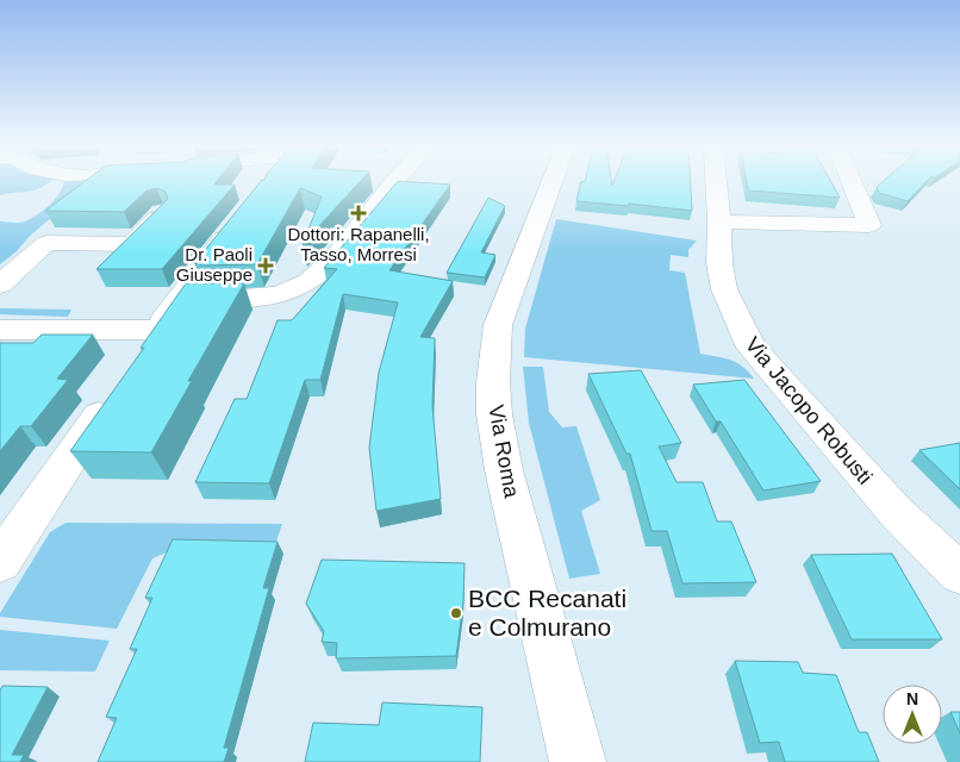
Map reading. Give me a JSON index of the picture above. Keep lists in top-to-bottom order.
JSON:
{
  "streets": {
    "street": ["Via Jacopo Robusti", "Via Roma"]
  },
  "places": {
    "health": ["Dottori: Rapanelli, Tasso, Morresi", "Dr. Paoli Giuseppe"],
    "other": ["BCC Recanati e Colmurano"]
  },
  "north": "top"
}
